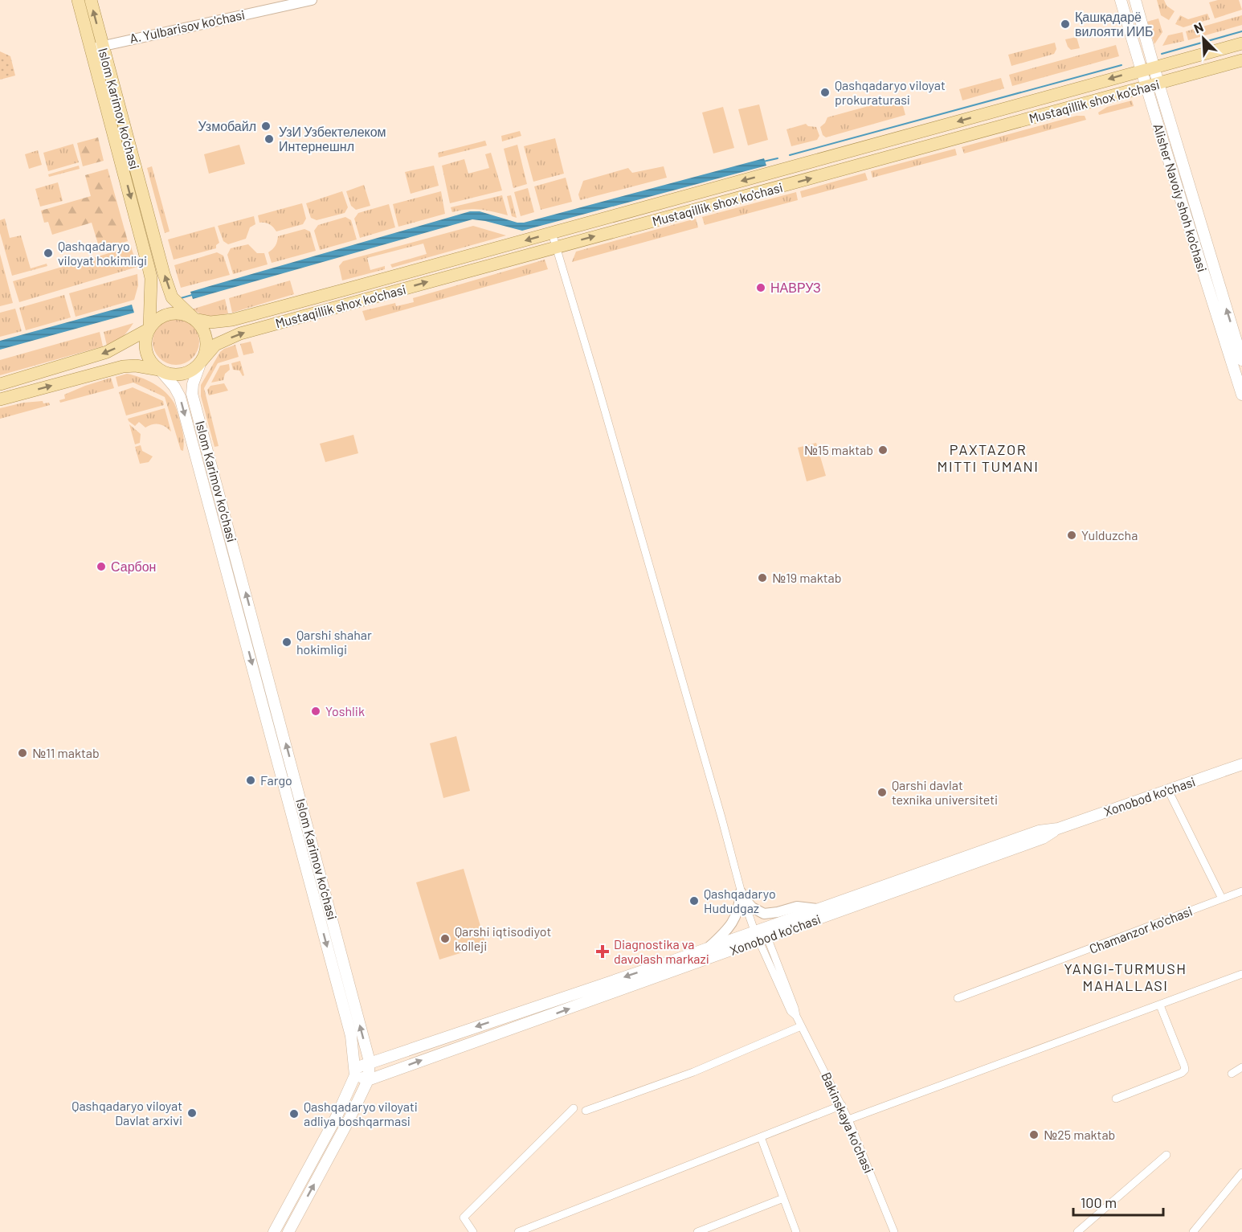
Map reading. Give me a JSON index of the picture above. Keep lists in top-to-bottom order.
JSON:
{
  "streets": {
    "main road": [
      "Mustaqillik shox ko'chasi",
      "Islom Karimov ko‘chasi",
      "Alisher Navoiy shoh ko'chasi",
      "Xonobod ko'chasi"
    ],
    "street": ["A. Yulbarisov ko'chasi", "Chamanzor ko'chasi", "Bakinskaya ko'chasi"]
  },
  "crossings": [
    ["A. Yulbarisov ko'chasi", "Islom Karimov ko‘chasi"],
    ["Mustaqillik shox ko'chasi", "Islom Karimov ko‘chasi"],
    ["Mustaqillik shox ko'chasi", "Alisher Navoiy shoh ko'chasi"],
    ["Mustaqillik shox ko'chasi", "Bakinskaya ko'chasi"],
    ["Islom Karimov ko‘chasi", "Xonobod ko'chasi"],
    ["Xonobod ko'chasi", "Bakinskaya ko'chasi"]
  ],
  "districts": ["PAXTAZOR MITTI TUMANI", "YANGI-TURMUSH MAHALLASI"],
  "places": {
    "other": [
      "Қашқадарё вилояти ИИБ",
      "Qashqadaryo viloyat prokuraturasi",
      "Узмобайл",
      "УзИ Узбектелеком Интернешнл",
      "Qashqadaryo viloyat hokimligi",
      "НАВРУЗ",
      "№15 maktab",
      "Yulduzcha",
      "Сарбон",
      "№19 maktab",
      "Qarshi shahar hokimligi",
      "Yoshlik",
      "№11 maktab",
      "Fargo",
      "Qarshi davlat texnika universiteti",
      "Qashqadaryo Hududgaz",
      "Qarshi iqtisodiyot kolleji",
      "Qashqadaryo viloyat Davlat arxivi",
      "Qashqadaryo viloyati adliya boshqarmasi",
      "№25 maktab"
    ],
    "health": ["Diagnostika va davolash markazi"]
  },
  "scale_bar": "100 m",
  "north": "top left"
}
